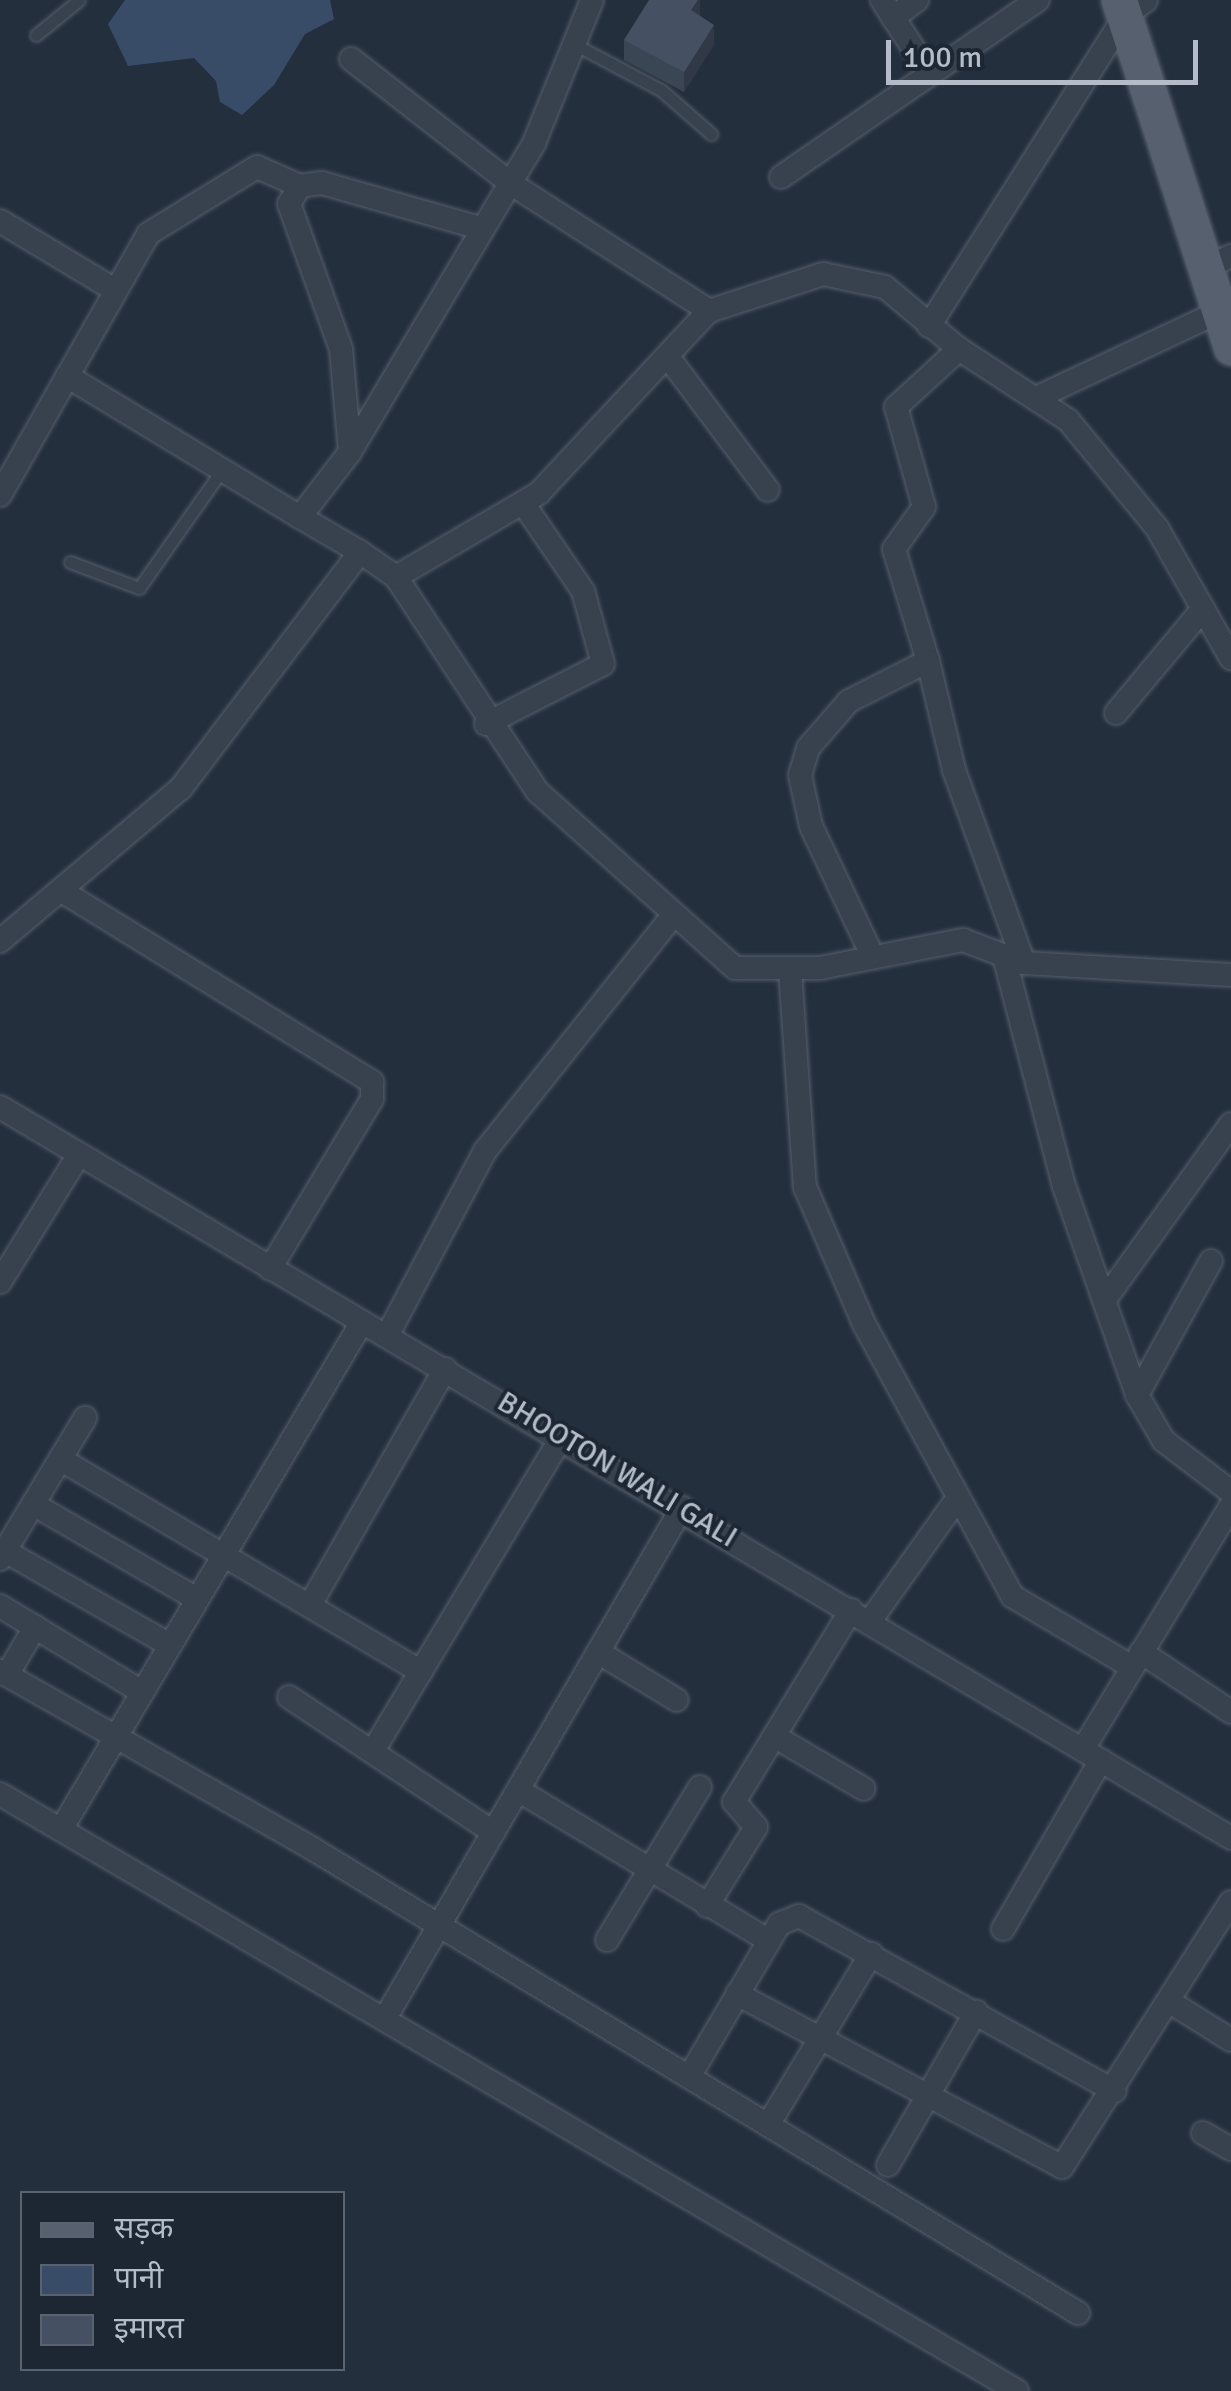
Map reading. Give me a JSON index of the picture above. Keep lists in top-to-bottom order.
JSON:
{
  "streets": {
    "street": ["BHOOTON WALI GALI"]
  },
  "legend": ["सड़क", "पानी", "इमारत"],
  "scale_bar": "100 m"
}
